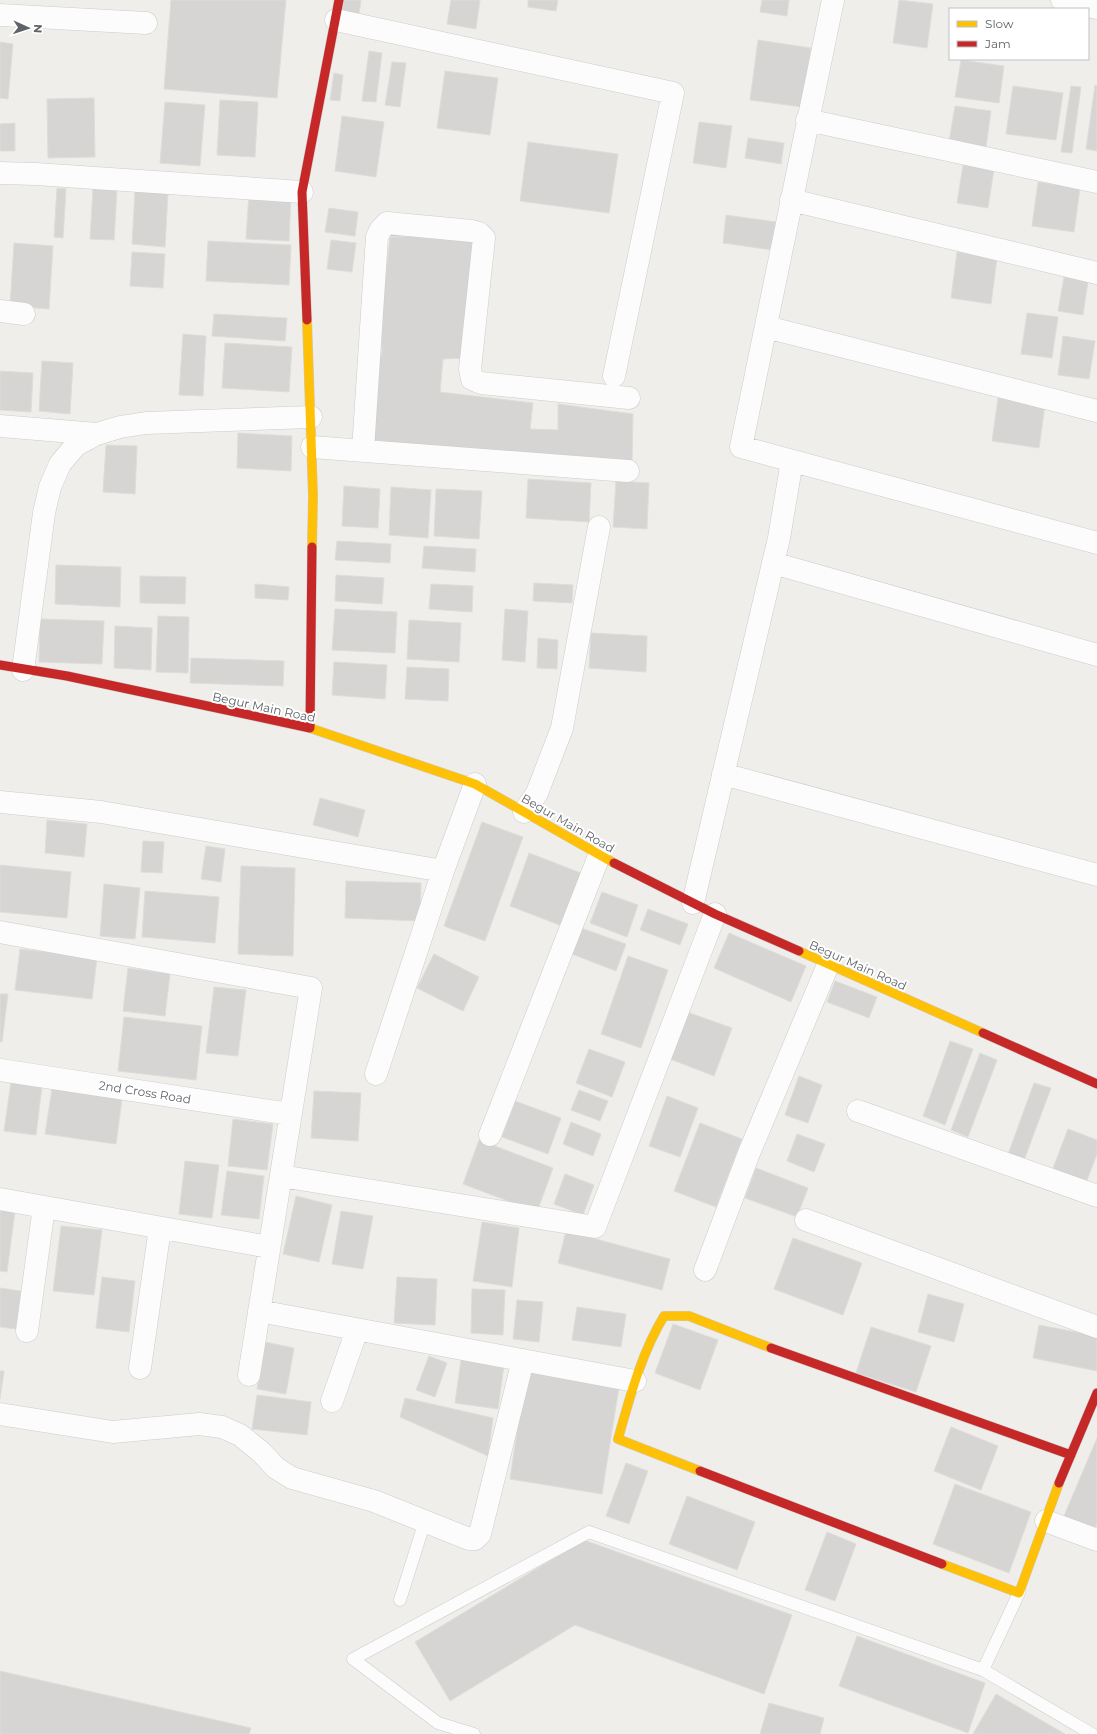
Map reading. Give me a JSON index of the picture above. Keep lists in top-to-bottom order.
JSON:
{
  "streets": {
    "street": ["Begur Main Road", "2nd Cross Road"]
  },
  "legend": ["Slow", "Jam"],
  "north": "right"
}
